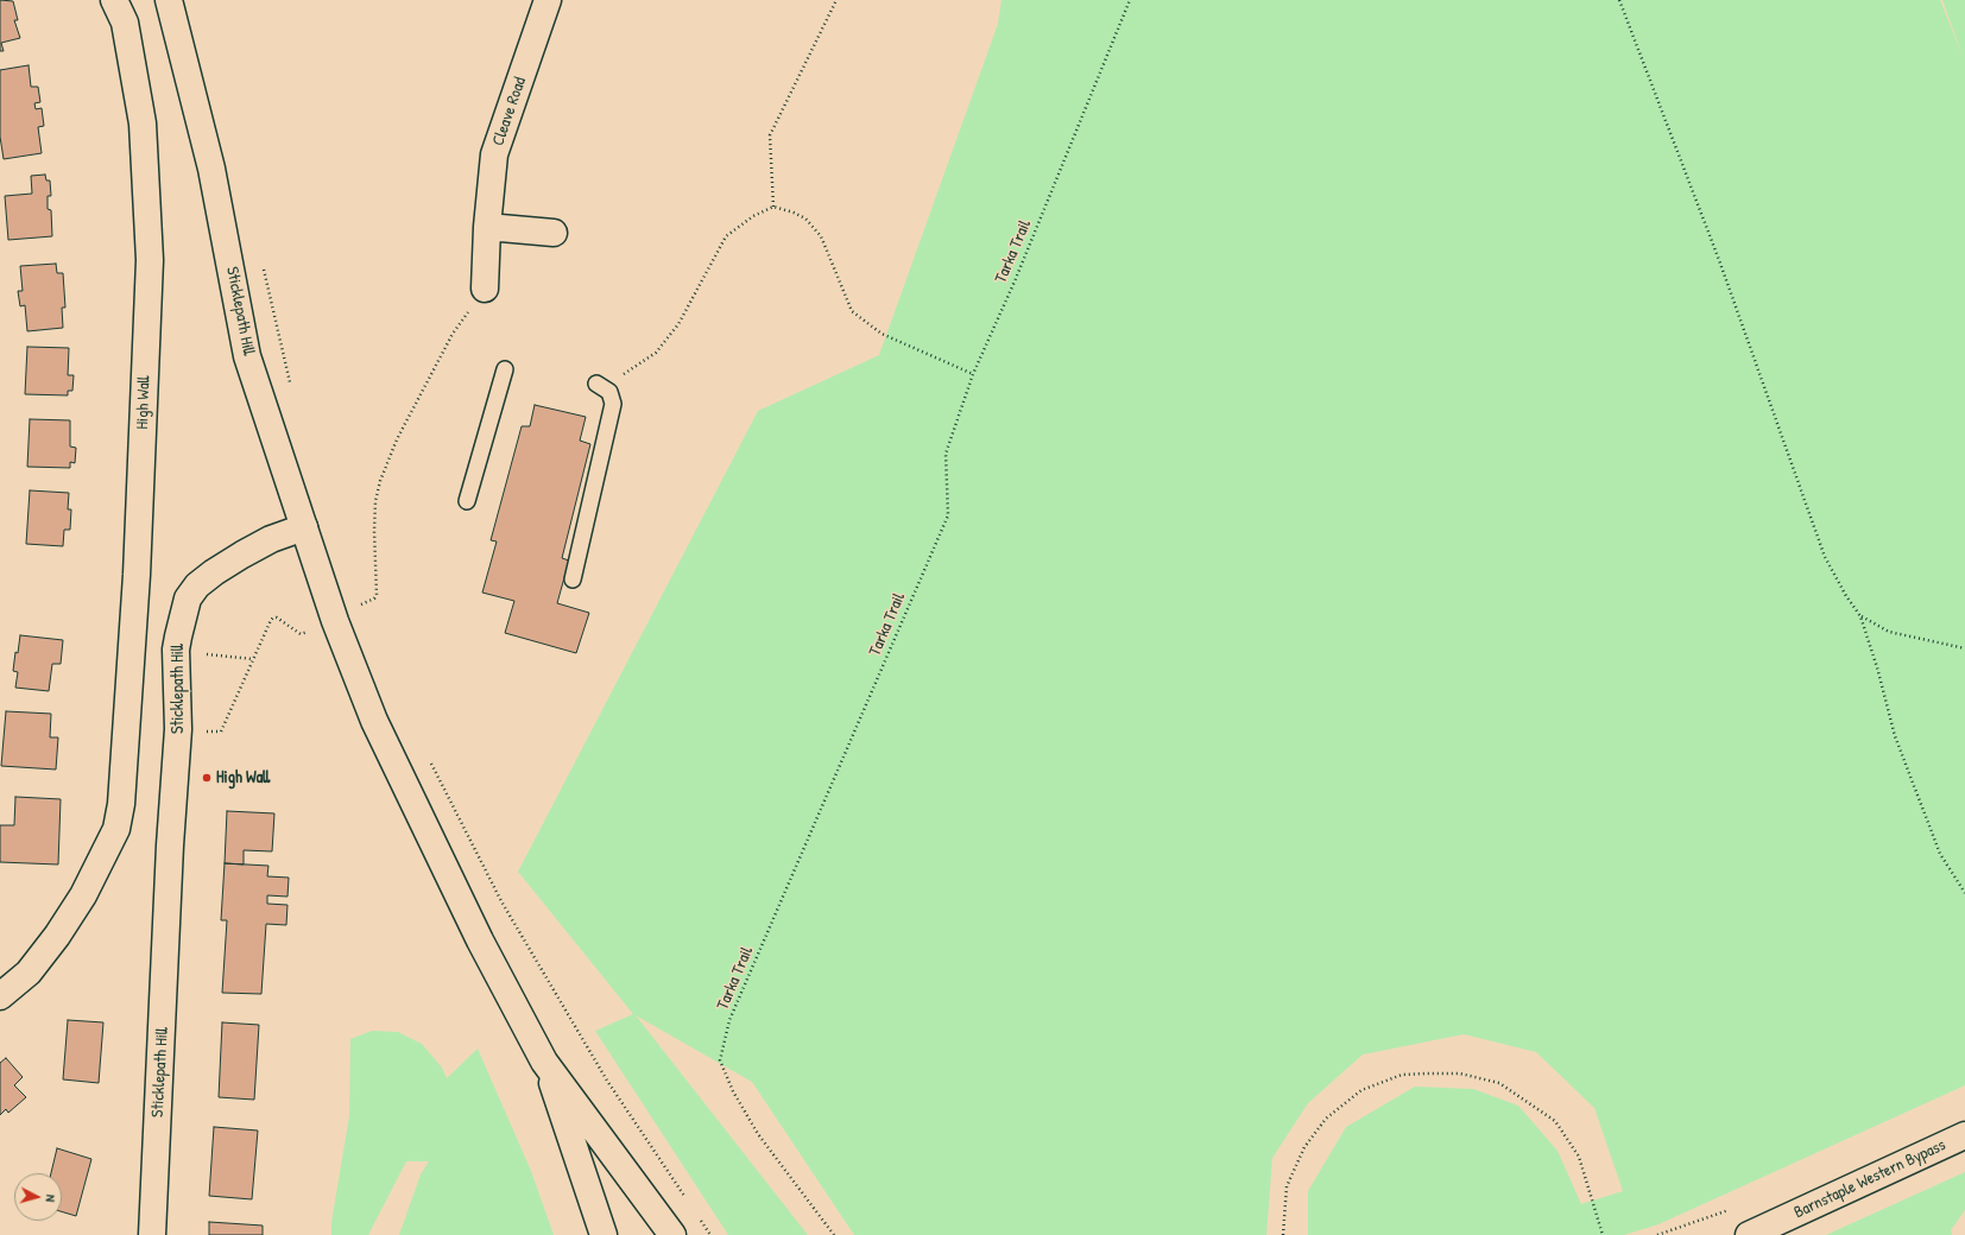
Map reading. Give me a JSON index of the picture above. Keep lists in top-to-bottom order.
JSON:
{
  "streets": {
    "street": [
      "Cleave Road",
      "Sticklepath Hill",
      "High Wall",
      "Barnstaple Western Bypass"
    ],
    "path": ["Tarka Trail"]
  },
  "places": ["High Wall"],
  "north": "right"
}
